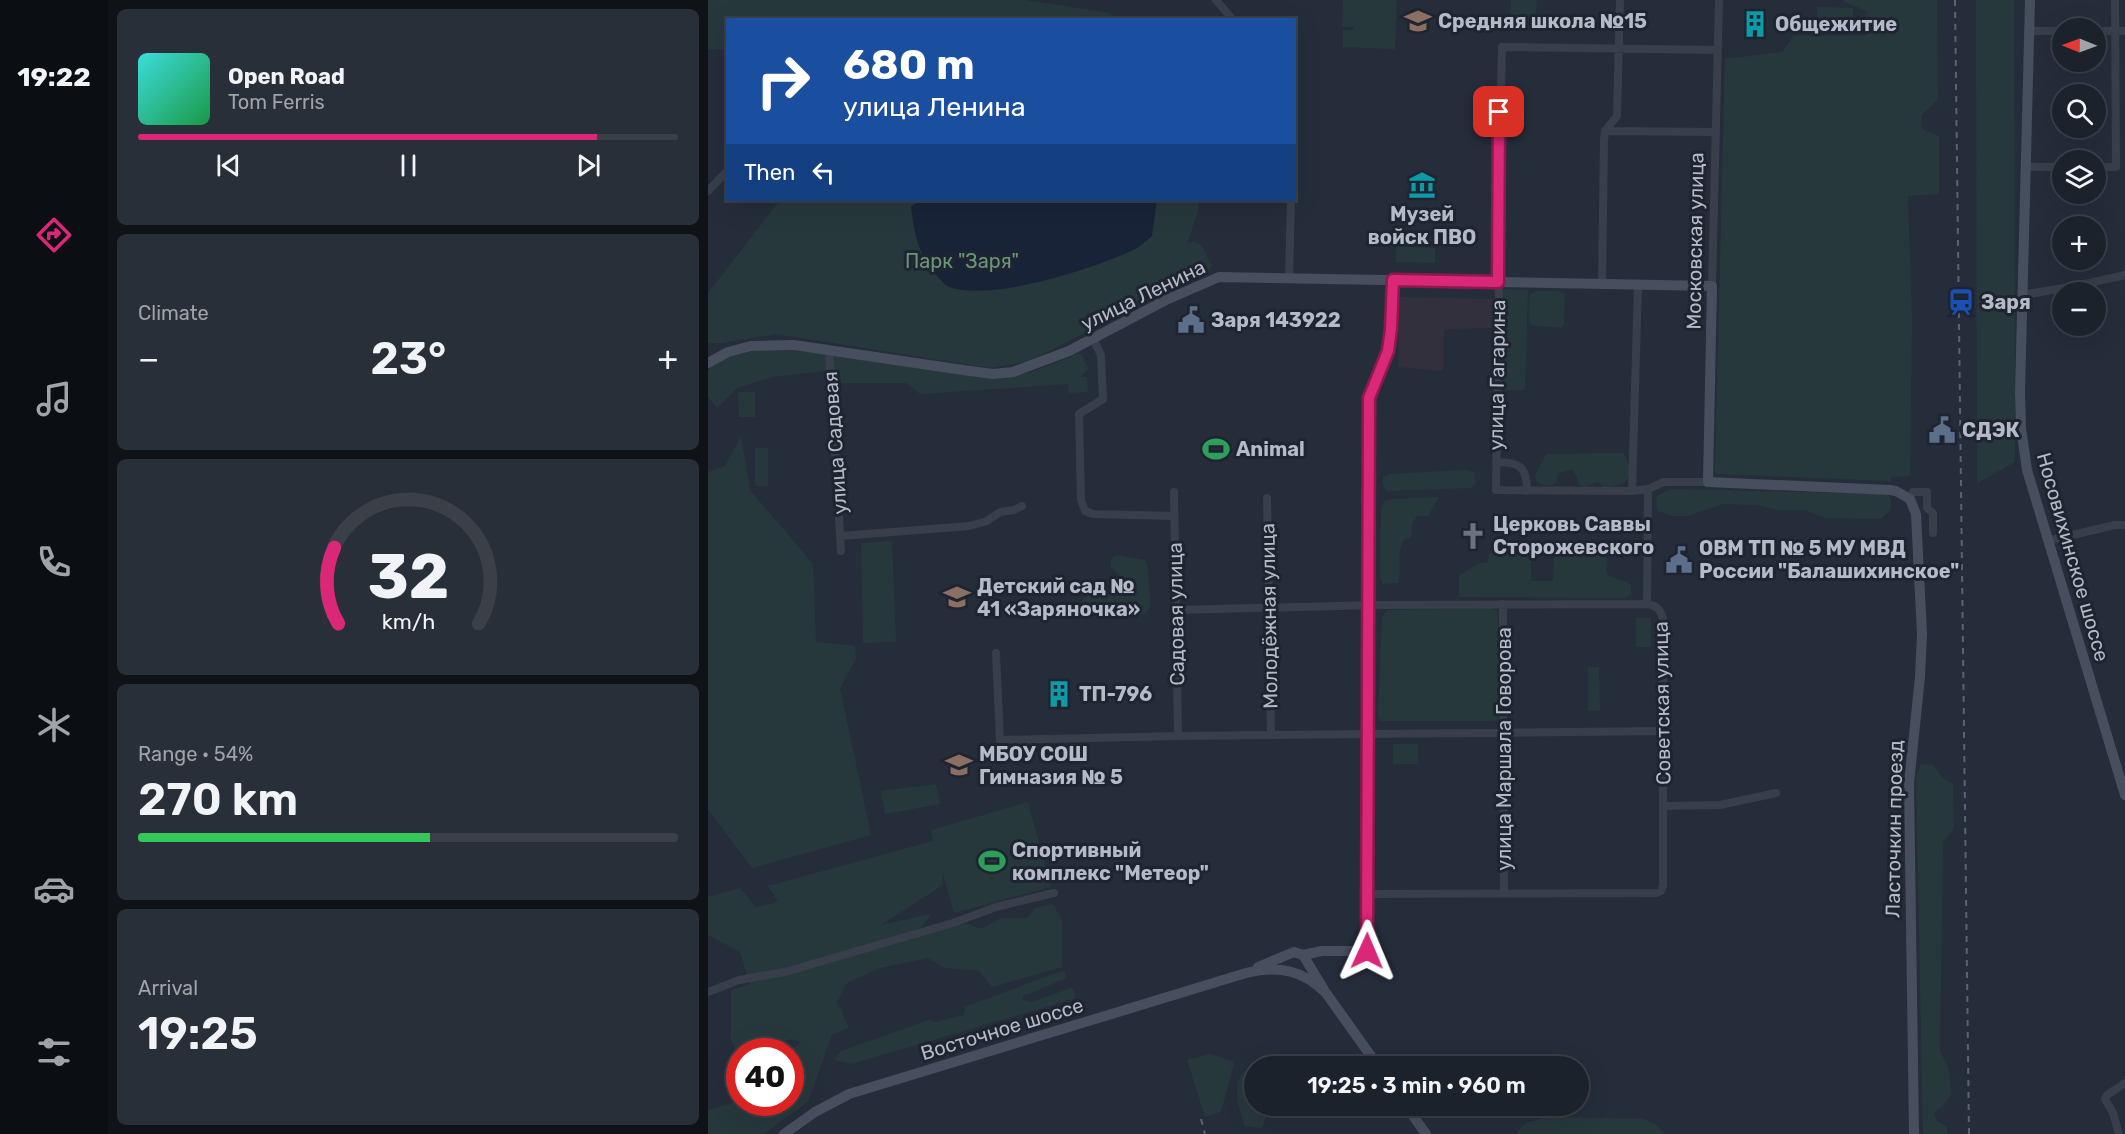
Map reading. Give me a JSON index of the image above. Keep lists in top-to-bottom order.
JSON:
{
  "streets": {
    "street": [
      "Московская улица",
      "улица Ленина",
      "улица Гагарина",
      "улица Садовая",
      "Носовихинское шоссе",
      "Садовая улица",
      "Молодёжная улица",
      "Советская улица",
      "улица Маршала Говорова",
      "Ласточкин проезд",
      "Восточное шоссе"
    ]
  },
  "crossings": [
    ["Московская улица", "улица Ленина"],
    ["улица Ленина", "улица Гагарина"],
    ["улица Ленина", "улица Садовая"],
    ["Советская улица", "улица Маршала Говорова"]
  ],
  "parks": ["Парк \"Заря\""],
  "places": {
    "school or university": ["Средняя школа №15", "Детский сад № 41 «Заряночка»", "МБОУ СОШ Гимназия № 5"],
    "building": ["Общежитие", "ТП-796"],
    "museum": ["Музей войск ПВО"],
    "station": ["Заря"],
    "public building": ["Заря 143922", "СДЭК", "ОВМ ТП № 5 МУ МВД России \"Балашихинское\""],
    "sports": ["Animal", "Спортивный комплекс \"Метеор\""],
    "church": ["Церковь Саввы Сторожевского"]
  },
  "north": "left",
  "page": {
    "tabs": "19:22",
    "map_buttons": ["+", "−"],
    "turn": ["680 m", "улица Ленина"],
    "song": ["Open Road", "Tom Ferris"],
    "then": "Then",
    "tile": [
      "Climate",
      ["Range · 54%", "270 km"],
      ["Arrival", "19:25"]
    ],
    "heat": ["−", "23°", "+"],
    "limit": "40",
    "trip": "19:25 · 3 min · 960 m",
    "gauge": ["32", "km/h"]
  }
}
